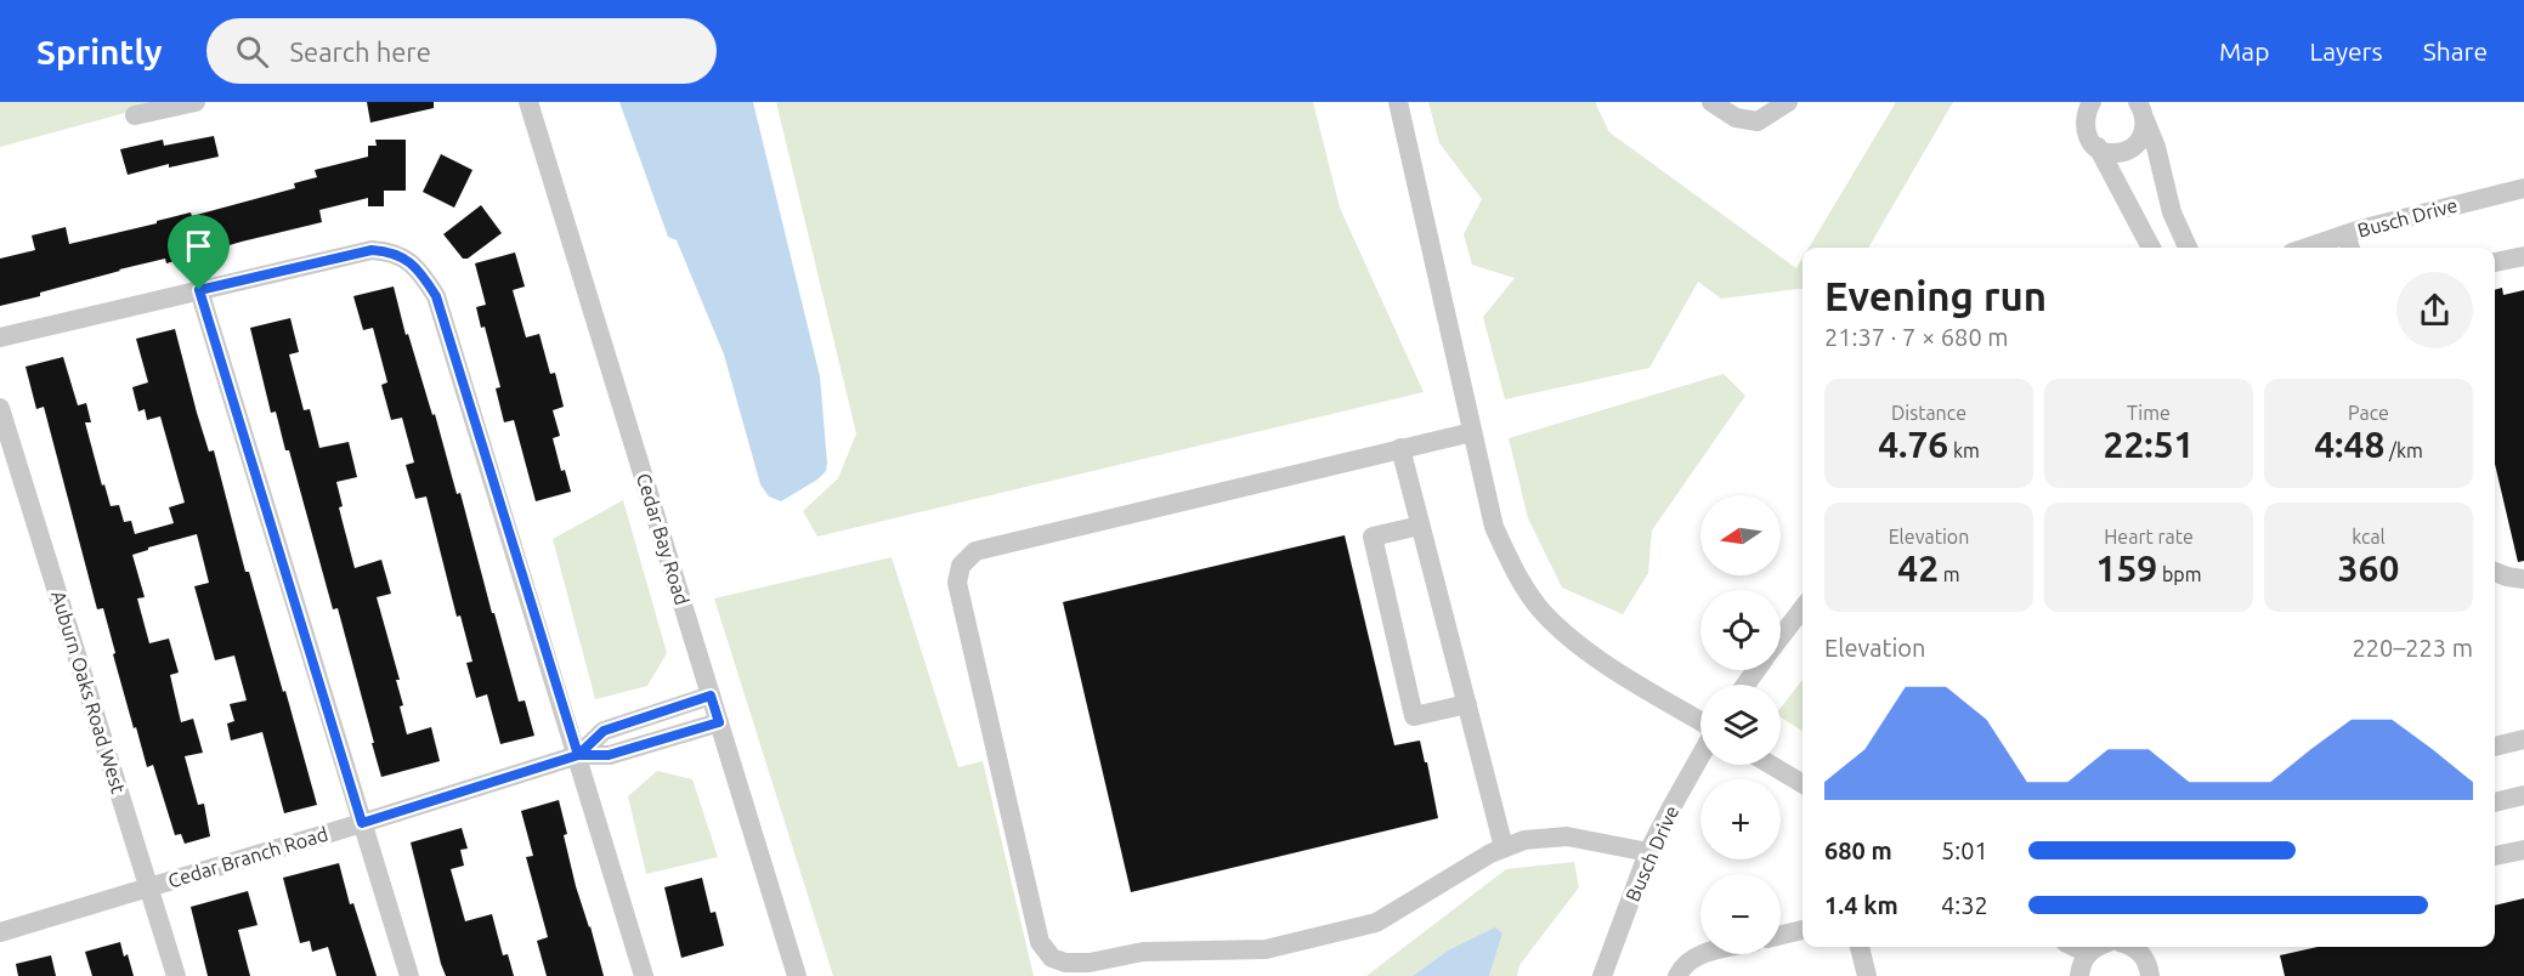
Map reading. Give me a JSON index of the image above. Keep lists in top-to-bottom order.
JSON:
{
  "streets": {
    "street": [
      "Busch Drive",
      "Cedar Bay Road",
      "Auburn Oaks Road West",
      "Cedar Branch Road"
    ]
  },
  "crossings": [
    ["Cedar Bay Road", "Cedar Branch Road"],
    ["Auburn Oaks Road West", "Cedar Branch Road"]
  ],
  "north": "left",
  "page": {
    "header": "Sprintly",
    "search": "Search here",
    "nav": ["Map", "Layers", "Share"],
    "heading": ["Evening run", "21:37 · 7 × 680 m"],
    "stats": [
      ["Distance", "4.76 km"],
      ["Time", "22:51"],
      ["Pace", "4:48 /km"],
      ["Elevation", "42 m"],
      ["Heart rate", "159 bpm"],
      ["kcal", "360"]
    ],
    "map_buttons": ["+", "−"],
    "chart": ["Elevation", "220–223 m"],
    "list": [
      {
        "name": "680 m",
        "note": "5:01"
      },
      {
        "name": "1.4 km",
        "note": "4:32"
      }
    ]
  }
}
